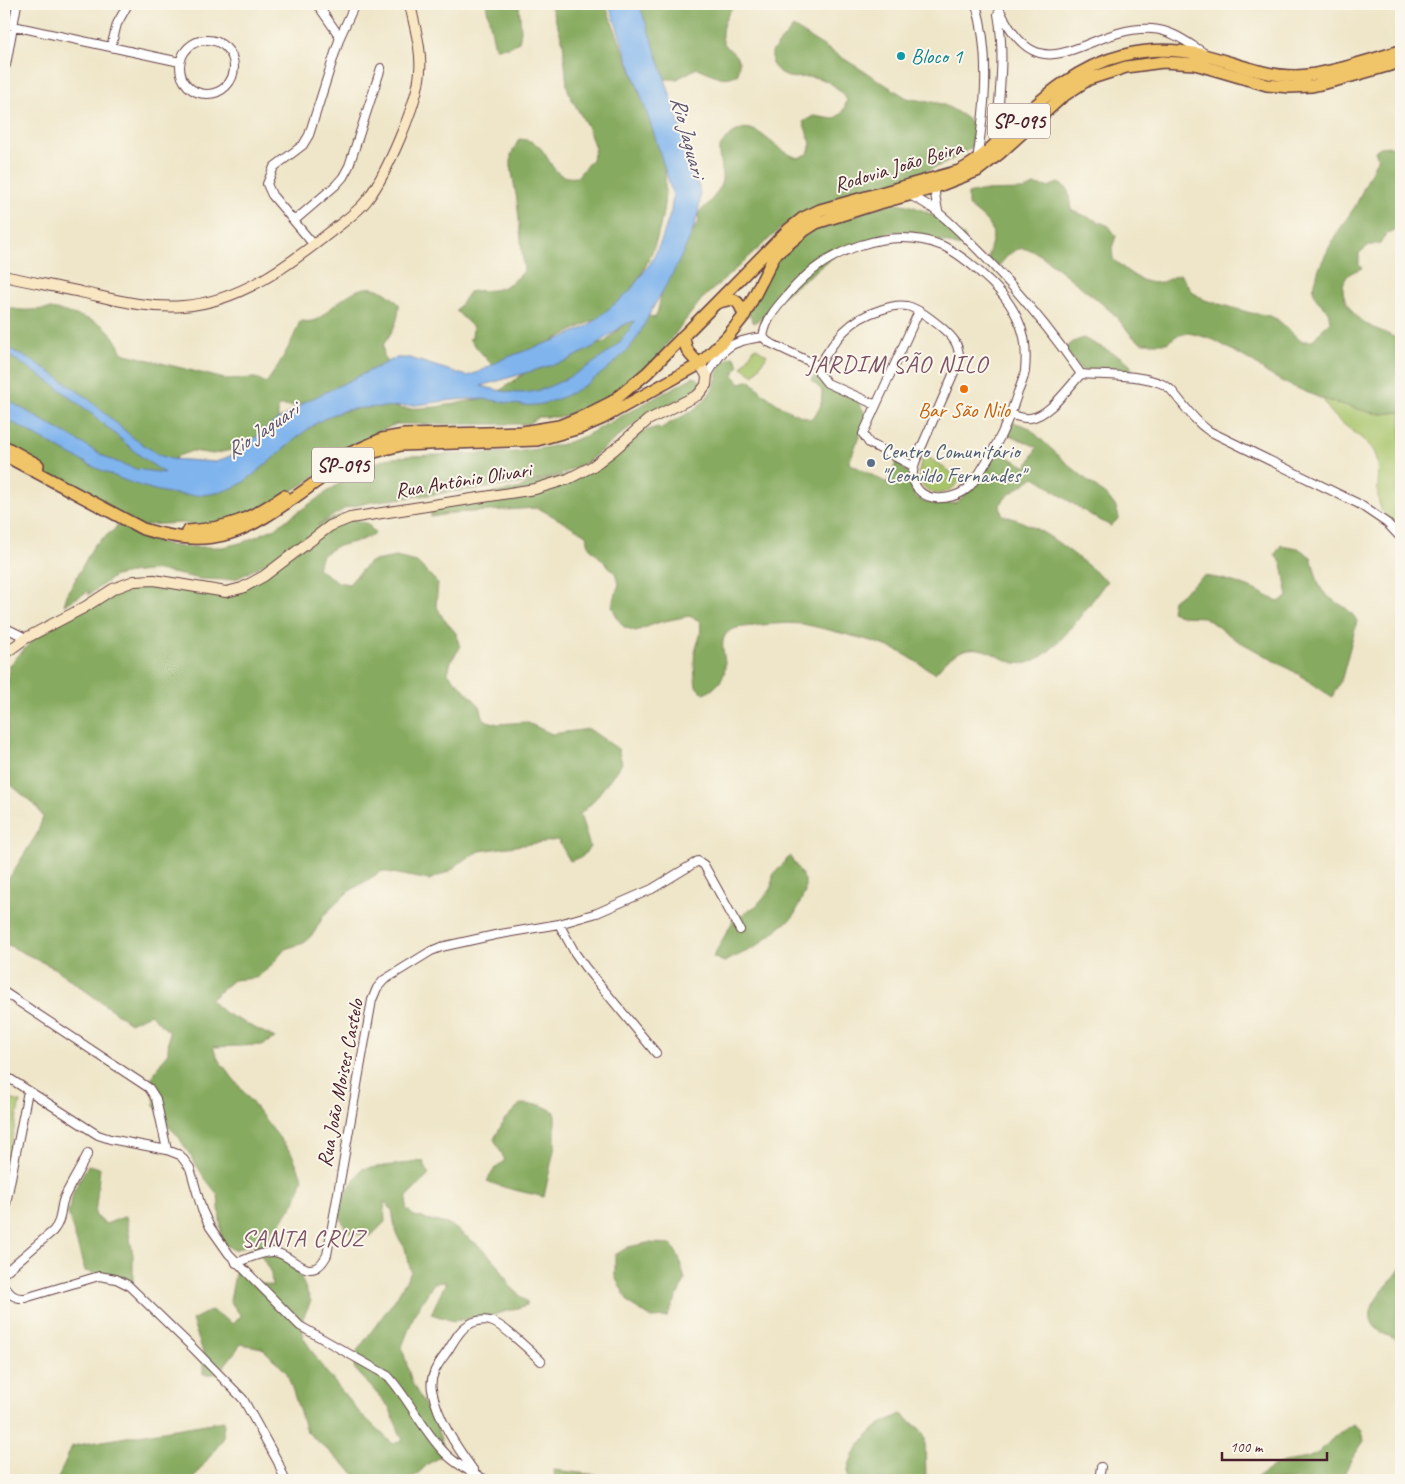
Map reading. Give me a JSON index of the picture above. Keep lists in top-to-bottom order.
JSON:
{
  "streets": {
    "main road": ["SP-095", "Rodovia João Beira"],
    "street": ["Rua Antônio Olivari", "Rua João Moises Castelo"]
  },
  "crossings": [
    ["SP-095", "Rodovia João Beira"]
  ],
  "districts": ["JARDIM SÃO NILO", "SANTA CRUZ"],
  "water": ["Rio Jaguari"],
  "places": ["Bloco 1", "Bar São Nilo", "Centro Comunitário \"Leonildo Fernandes\""],
  "scale_bar": "100 m"
}
